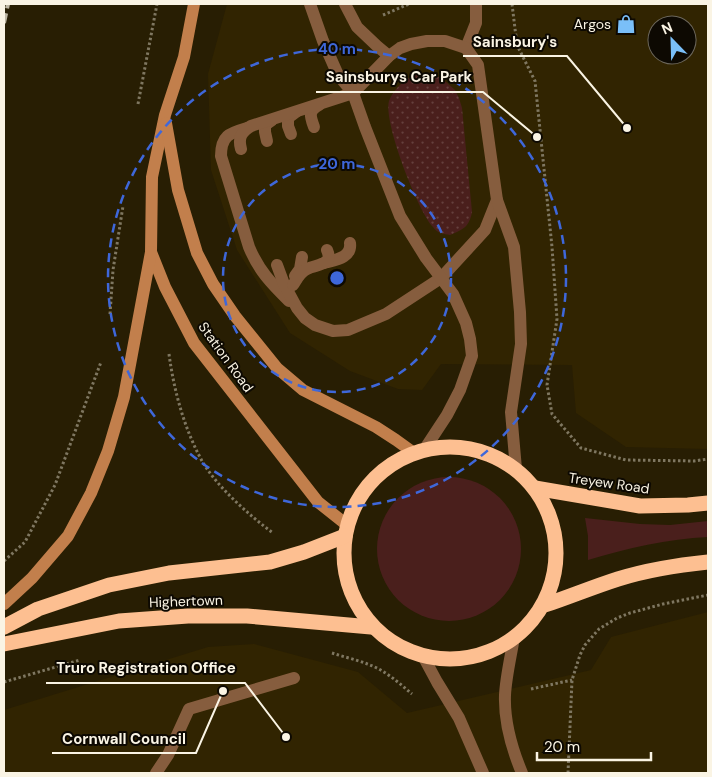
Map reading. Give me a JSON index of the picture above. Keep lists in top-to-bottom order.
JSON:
{
  "streets": {
    "highway": ["Treyew Road", "Highertown"],
    "street": ["Station Road"]
  },
  "crossings": [
    ["Station Road", "Highertown"]
  ],
  "places": {
    "shop": ["Argos"],
    "other": [
      "Sainsbury's",
      "Sainsburys Car Park",
      "Cornwall Council",
      "Truro Registration Office"
    ]
  },
  "scale_bar": "20 m",
  "north": "top left",
  "rings": ["40 m", "20 m"]
}
